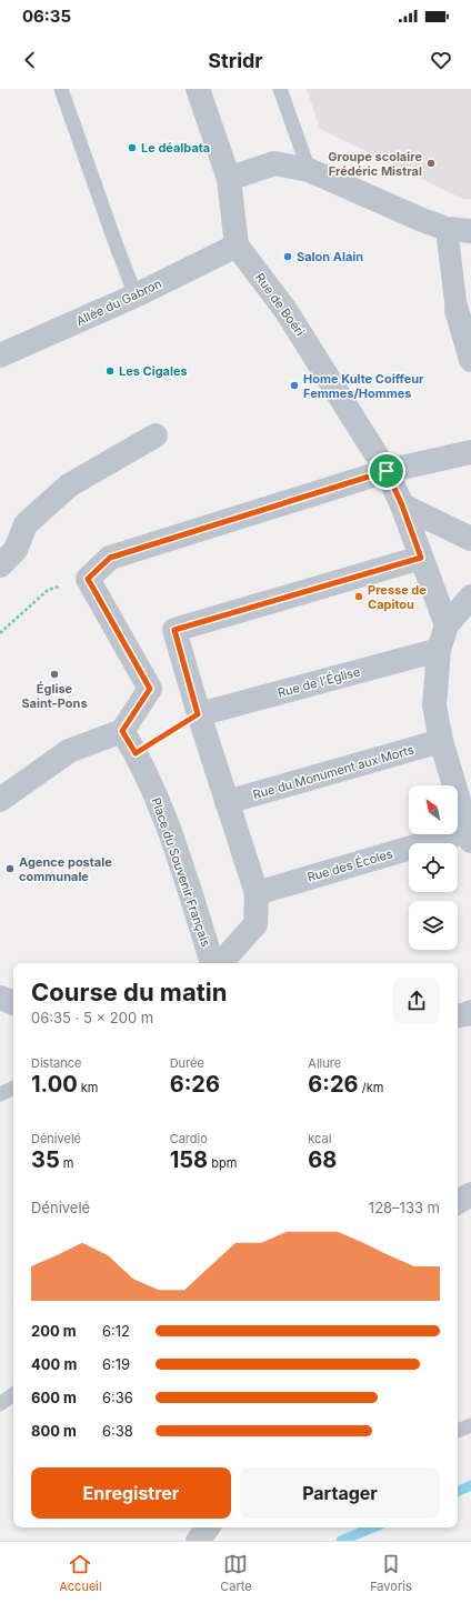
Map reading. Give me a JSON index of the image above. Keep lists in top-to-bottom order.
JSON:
{
  "streets": {
    "street": [
      "Allée du Gabron",
      "Rue de Boéri",
      "Rue de l'Église",
      "Rue du Monument aux Morts",
      "Rue des Écoles",
      "Place du Souvenir Français"
    ]
  },
  "crossings": [
    ["Allée du Gabron", "Rue de Boéri"]
  ],
  "places": [
    "Le déalbata",
    "Groupe scolaire Frédéric Mistral",
    "Salon Alain",
    "Les Cigales",
    "Home Kulte Coiffeur Femmes/Hommes",
    "Presse de Capitou",
    "Église Saint-Pons",
    "Agence postale communale"
  ],
  "north": "top left",
  "page": {
    "status": "06:35",
    "header": "Stridr",
    "heading": ["Course du matin", "06:35 · 5 × 200 m"],
    "stats": [
      ["Distance", "1.00 km"],
      ["Durée", "6:26"],
      ["Allure", "6:26 /km"],
      ["Dénivelé", "35 m"],
      ["Cardio", "158 bpm"],
      ["kcal", "68"]
    ],
    "chart": ["Dénivelé", "128–133 m"],
    "list": [
      {
        "name": "200 m",
        "note": "6:12"
      },
      {
        "name": "400 m",
        "note": "6:19"
      },
      {
        "name": "600 m",
        "note": "6:36"
      },
      {
        "name": "800 m",
        "note": "6:38"
      }
    ],
    "buttons": ["Enregistrer", "Partager"],
    "tabs": ["Accueil", "Carte", "Favoris"]
  }
}
